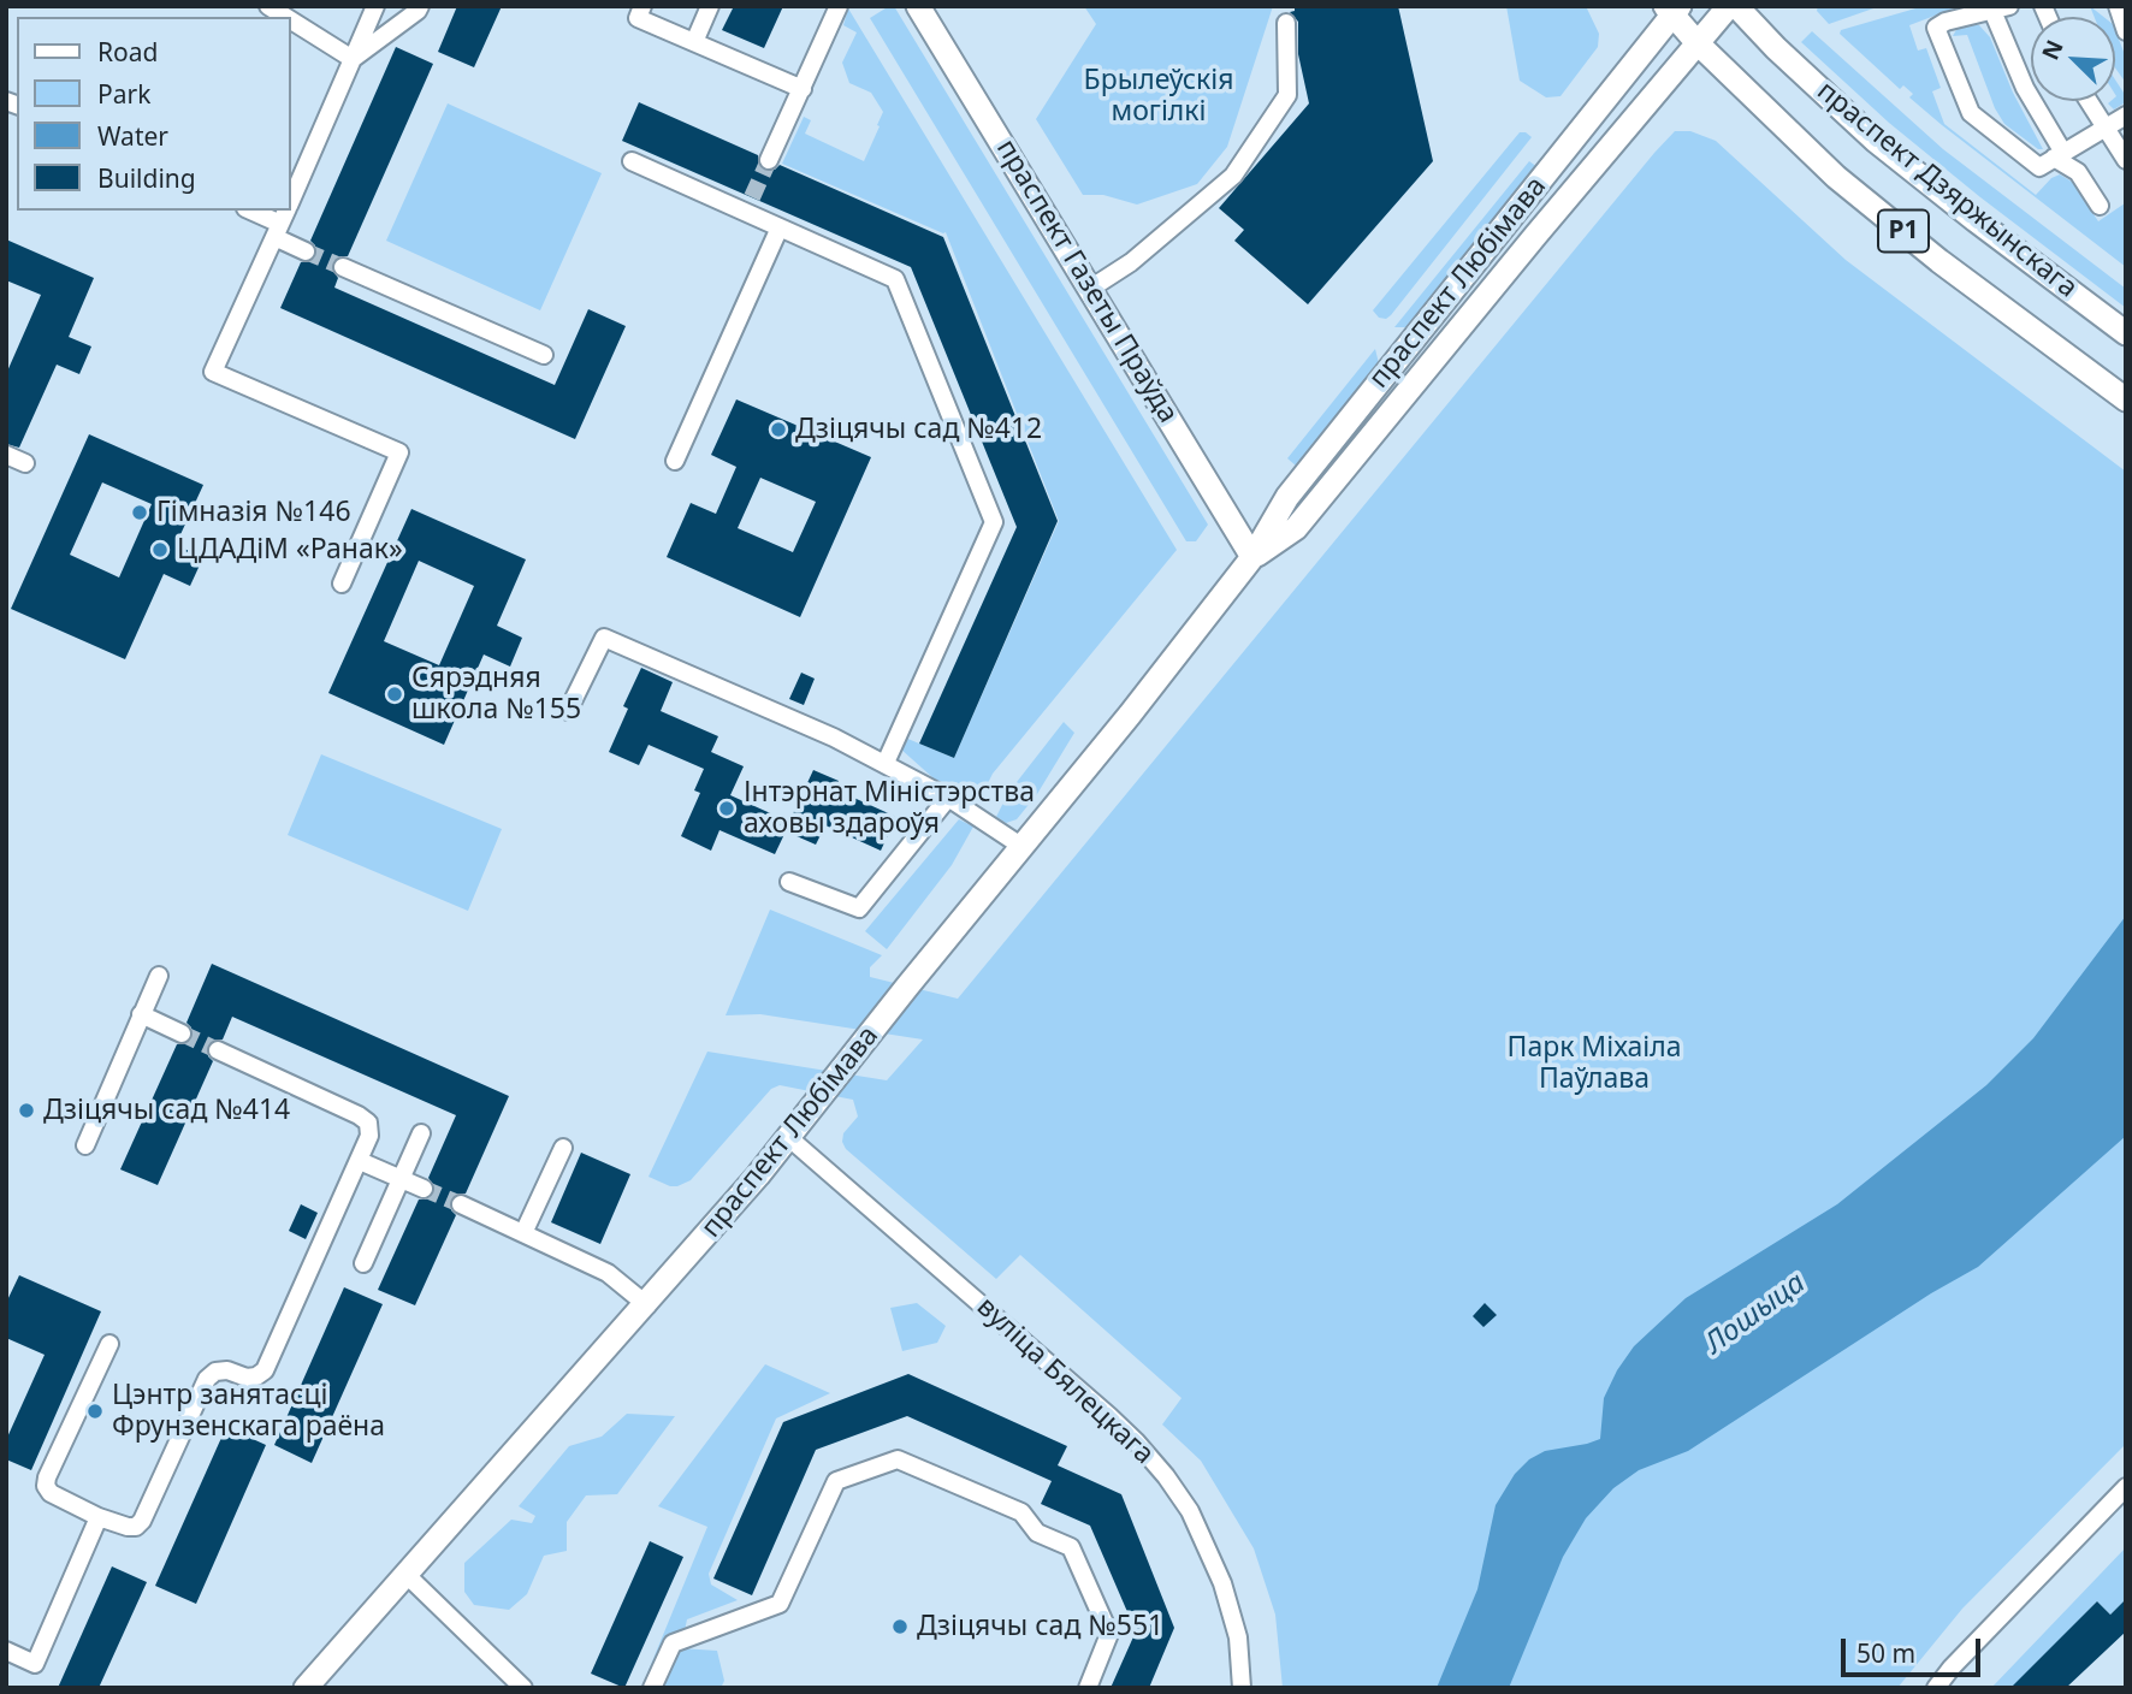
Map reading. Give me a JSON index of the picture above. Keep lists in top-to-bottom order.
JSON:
{
  "streets": {
    "main road": [
      "праспект Дзяржынскага",
      "Р1",
      "праспект Газеты Праўда",
      "праспект Любімава"
    ],
    "street": ["вуліца Бялецкага"]
  },
  "crossings": [
    ["праспект Дзяржынскага", "праспект Любімава"],
    ["праспект Газеты Праўда", "праспект Любімава"],
    ["праспект Любімава", "вуліца Бялецкага"]
  ],
  "water": ["Лошыца"],
  "parks": ["Брылеўскія могілкі", "Парк Міхаіла Паўлава"],
  "places": [
    "Дзіцячы сад №412",
    "Гімназія №146",
    "ЦДАДіМ «Ранак»",
    "Сярэдняя школа №155",
    "Інтэрнат Міністэрства аховы здароўя",
    "Дзіцячы сад №414",
    "Цэнтр занятасці Фрунзенскага раёна",
    "Дзіцячы сад №551"
  ],
  "legend": [
    "Road",
    "Park",
    "Water",
    "Building"
  ],
  "scale_bar": "50 m",
  "north": "top left"
}
